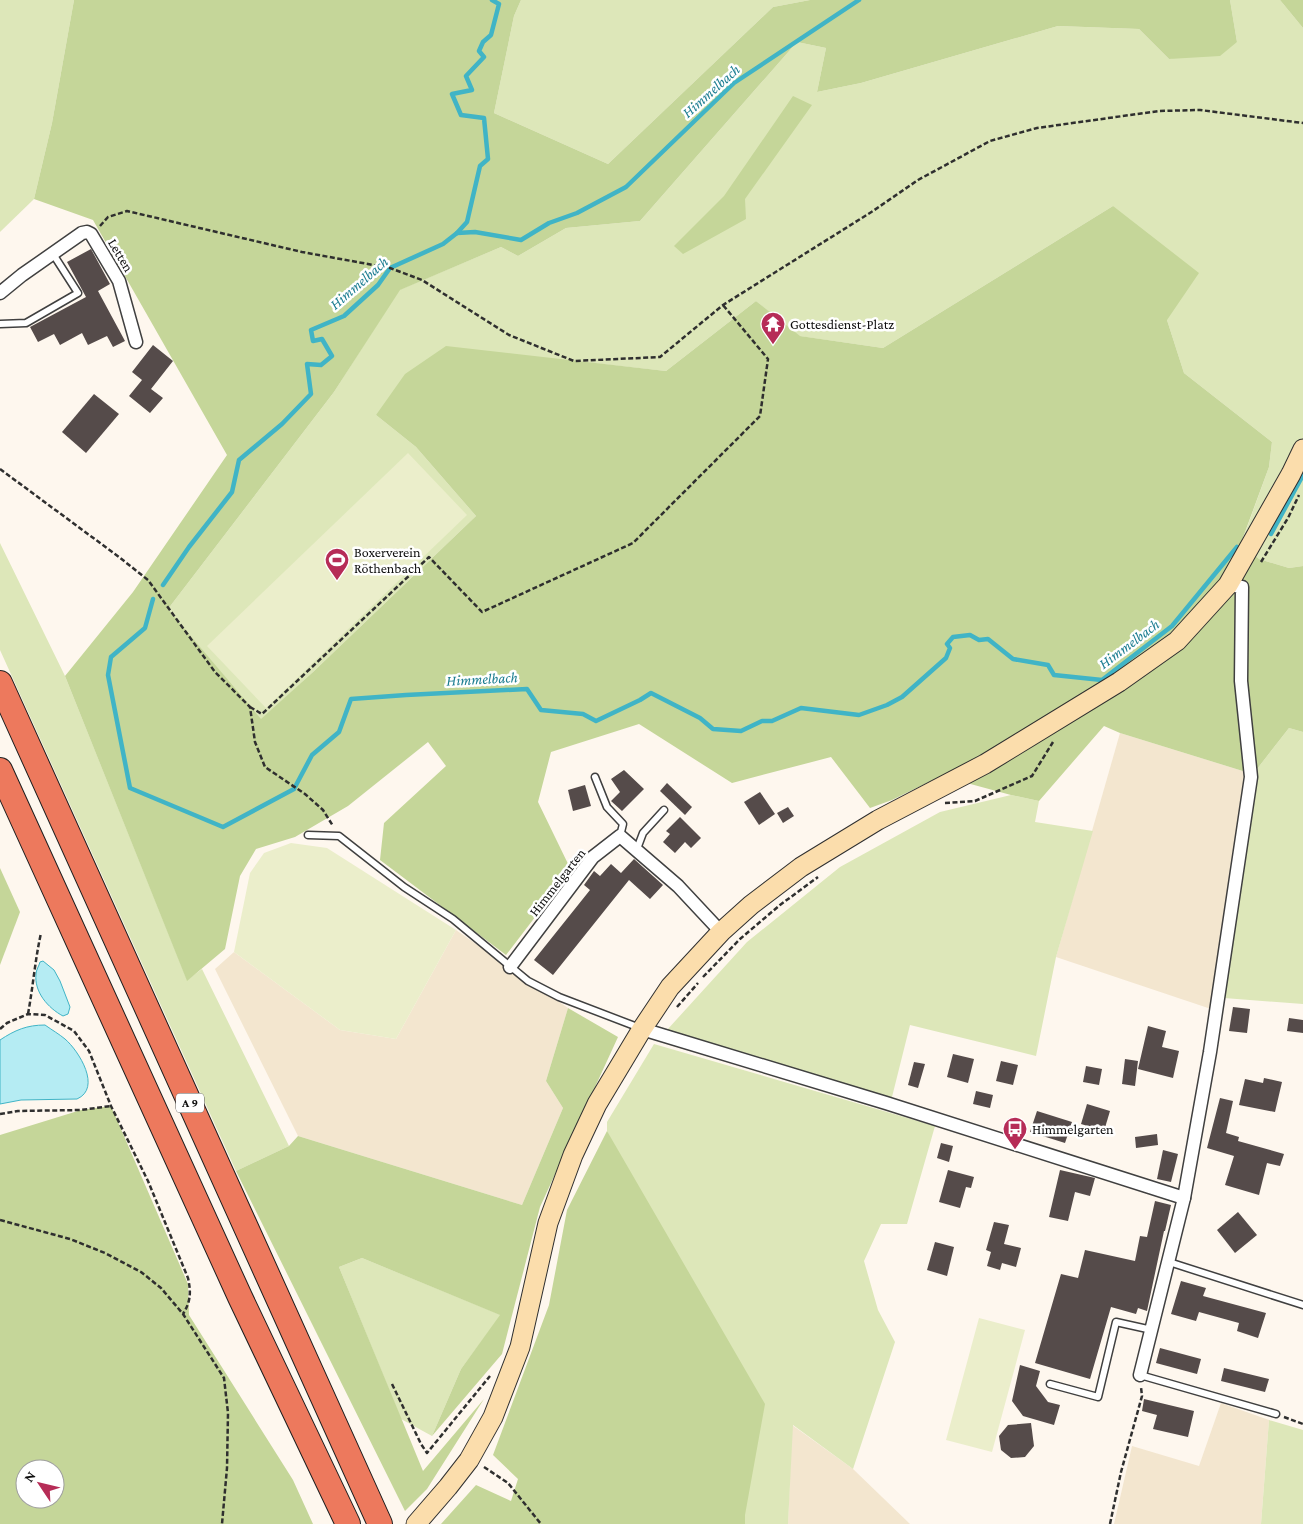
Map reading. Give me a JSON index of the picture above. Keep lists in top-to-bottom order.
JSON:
{
  "streets": {
    "highway": ["A 9"],
    "street": ["Letten", "Himmelgarten"]
  },
  "water": ["Himmelbach"],
  "places": {
    "temple": ["Gottesdienst-Platz"],
    "sports": ["Boxerverein Röthenbach"],
    "bus stop": ["Himmelgarten"]
  },
  "north": "top left"
}
